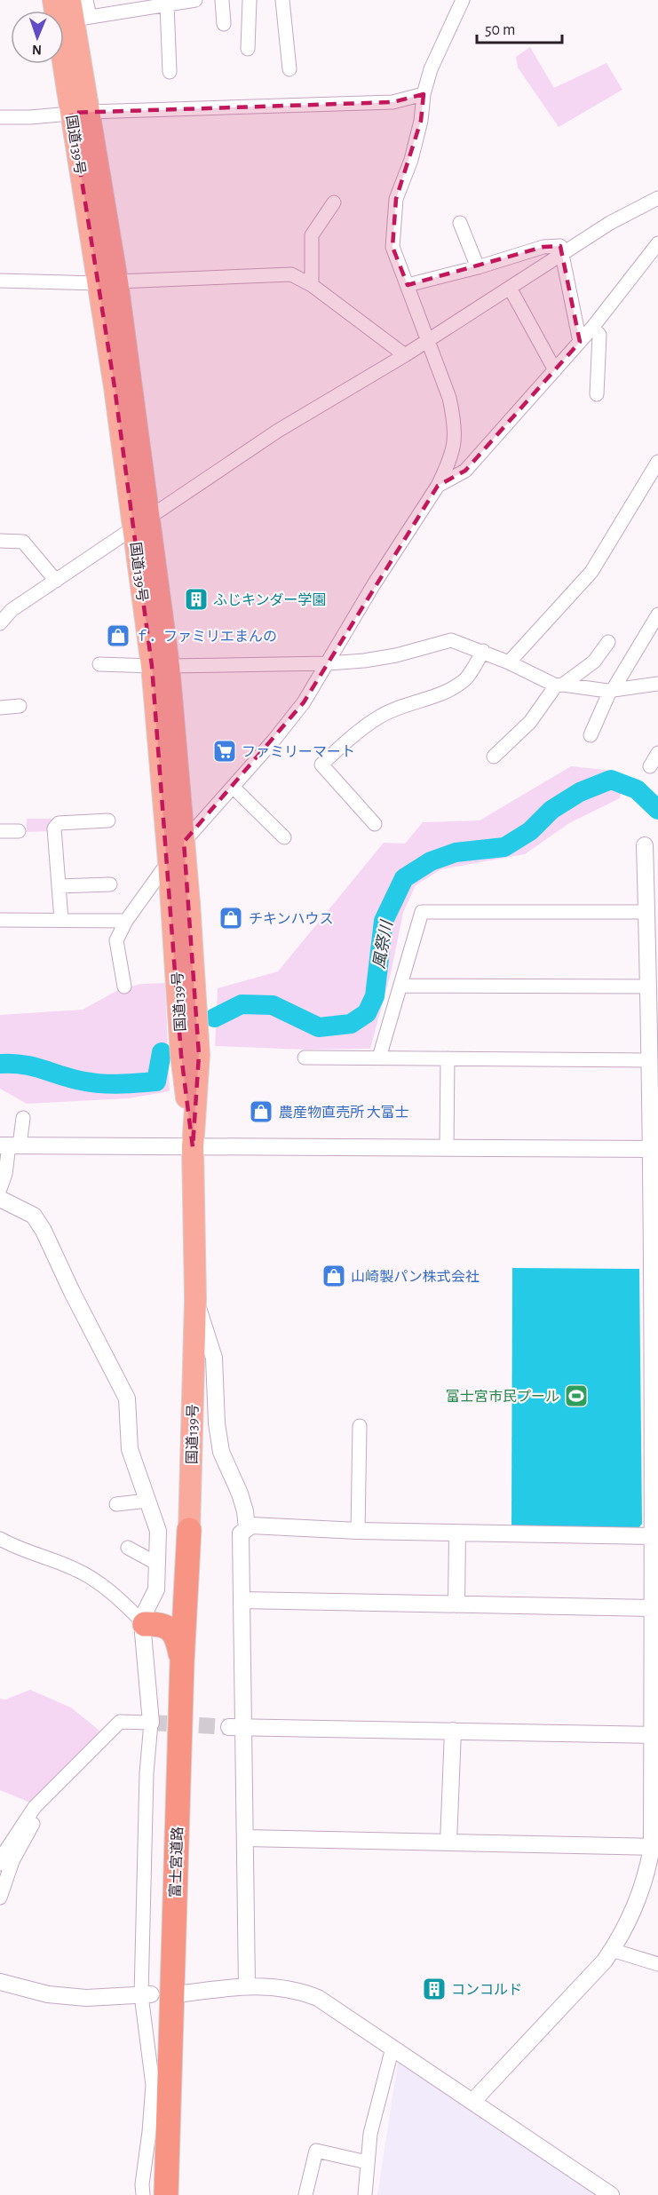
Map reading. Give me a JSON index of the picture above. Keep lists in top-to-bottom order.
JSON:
{
  "streets": {
    "highway": ["国道139号", "富士宮道路"]
  },
  "crossings": [
    ["国道139号", "富士宮道路"]
  ],
  "water": ["風祭川"],
  "places": {
    "building": ["ふじキンダー学園", "コンコルド"],
    "shop": [
      "ｆ．ファミリエまんの",
      "チキンハウス",
      "農産物直売所 大富士",
      "山崎製パン株式会社"
    ],
    "supermarket": ["ファミリーマート"],
    "sports": ["富士宮市民プール"]
  },
  "scale_bar": "50 m",
  "north": "bottom"
}
